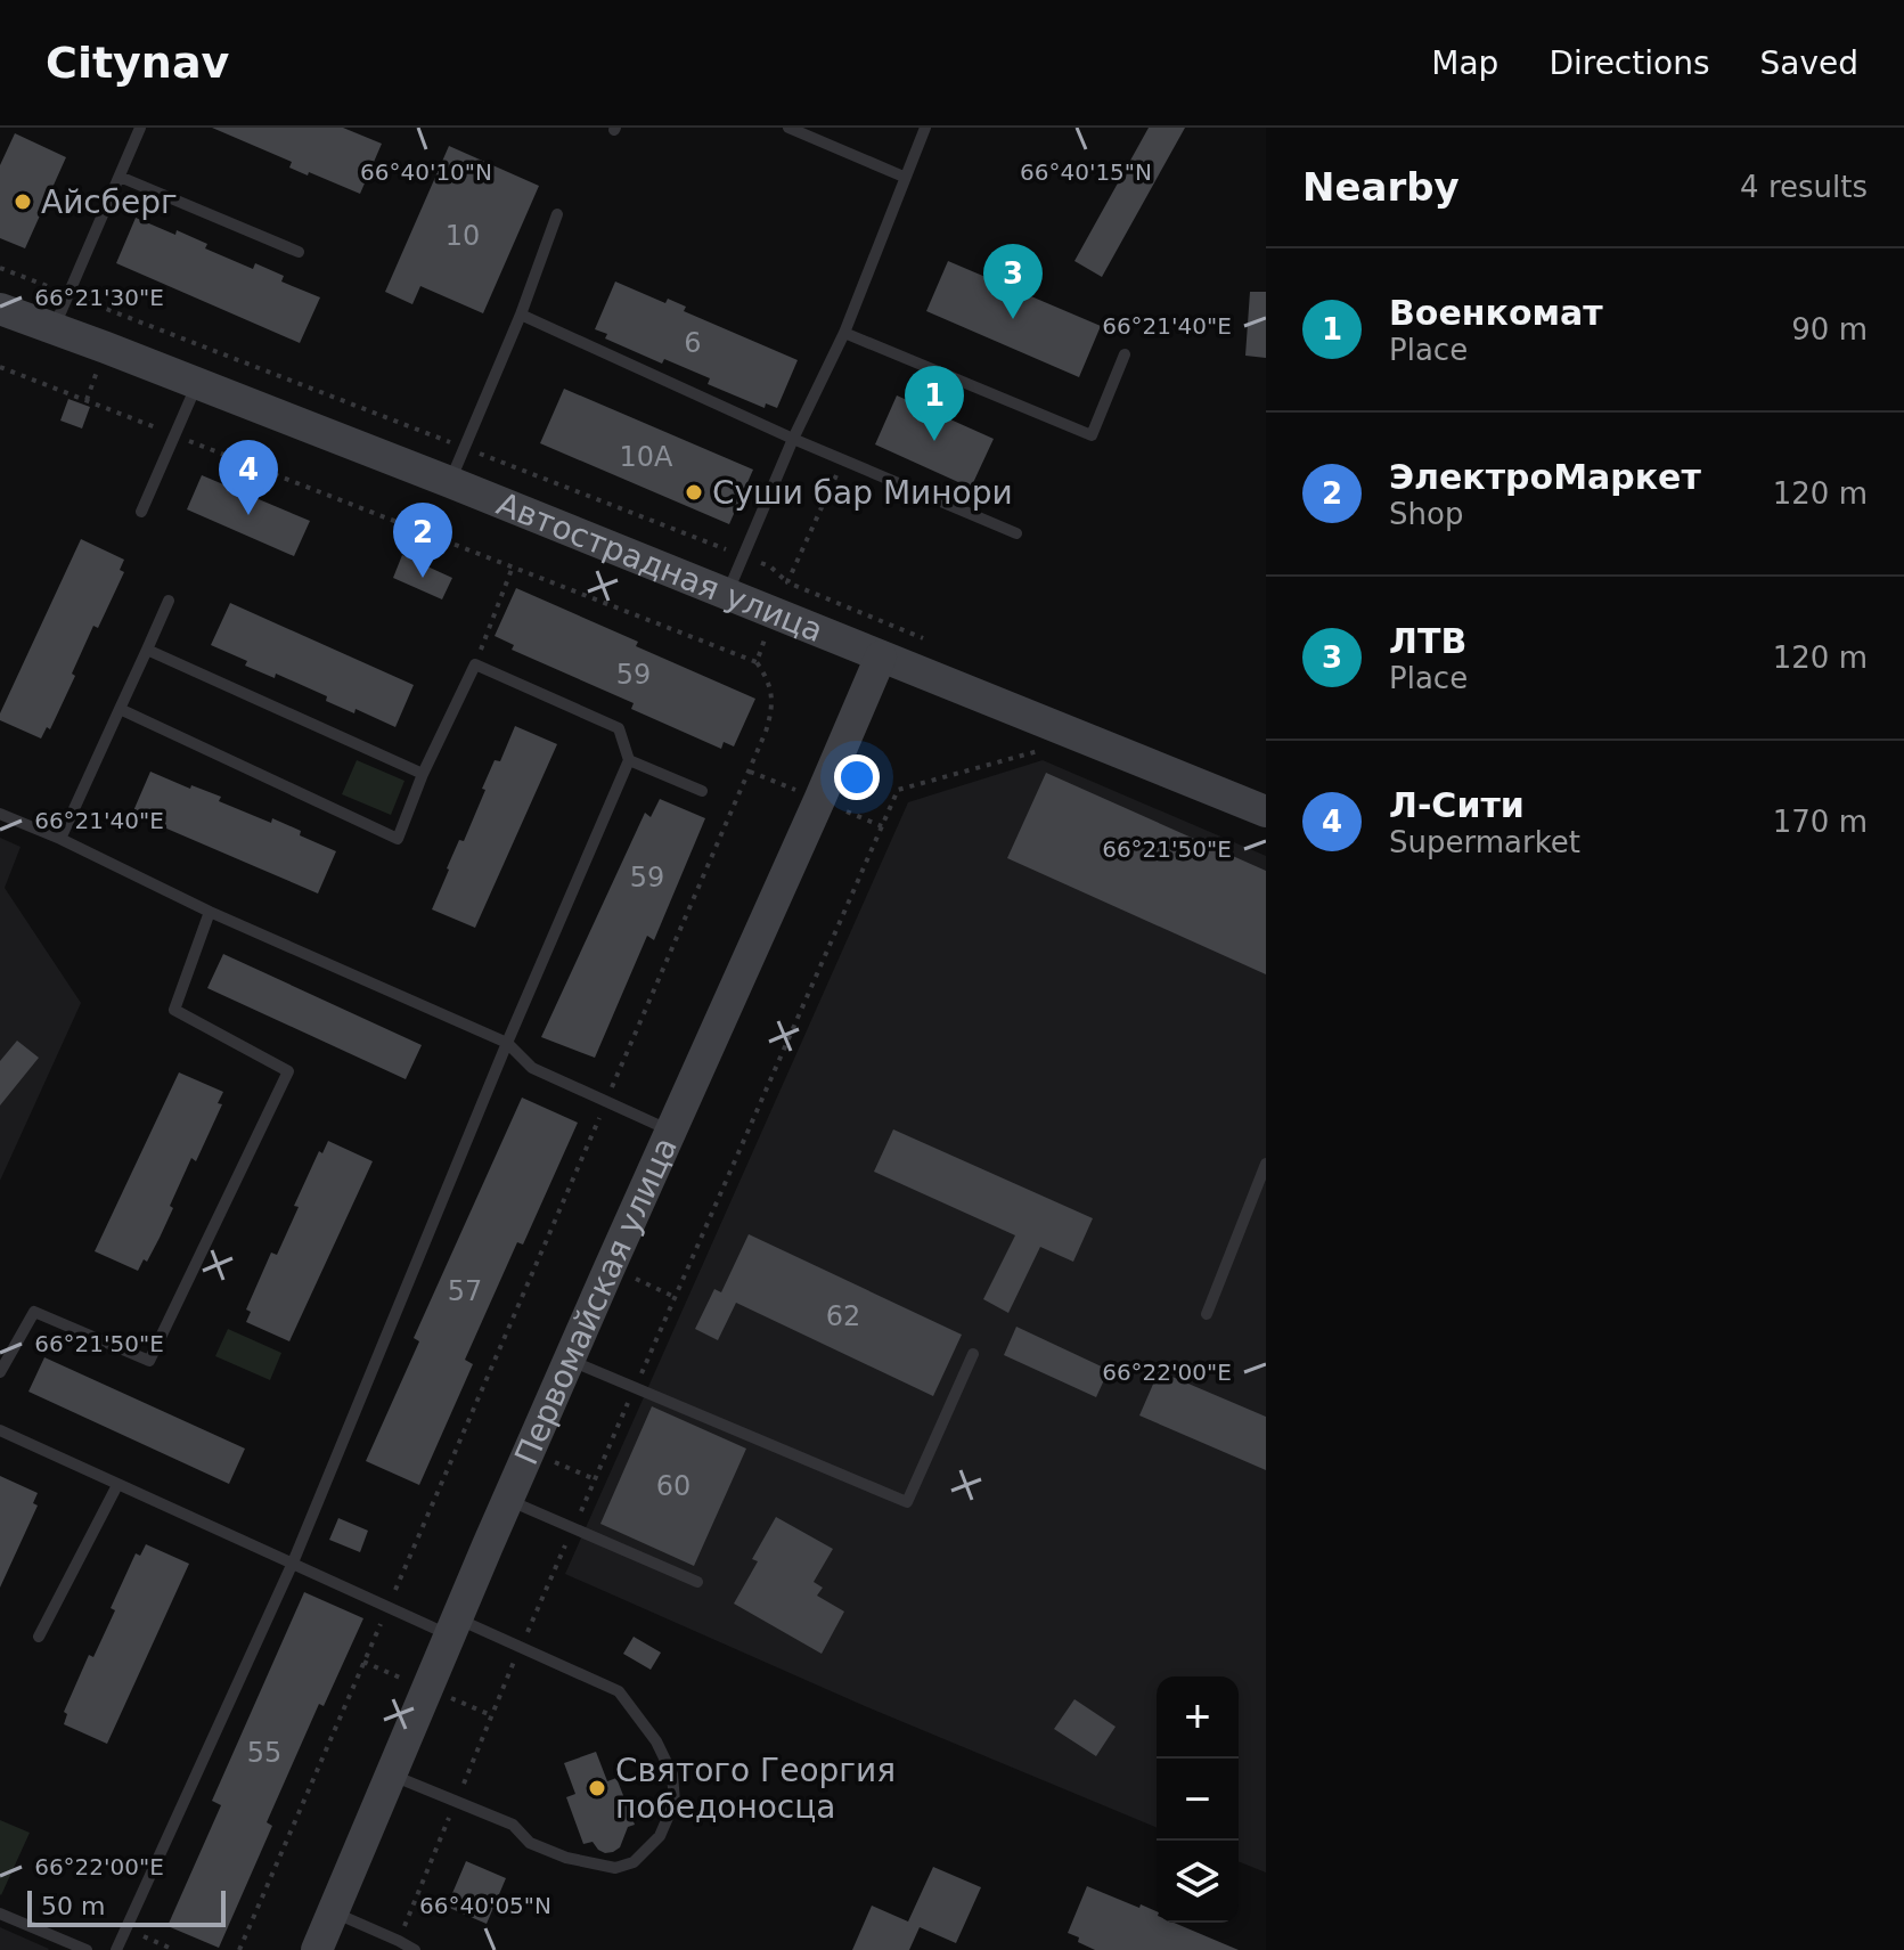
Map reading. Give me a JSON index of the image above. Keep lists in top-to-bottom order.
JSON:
{
  "streets": {
    "main road": ["Автострадная улица", "Первомайская улица"]
  },
  "crossings": [
    ["Автострадная улица", "Первомайская улица"]
  ],
  "places": ["Айсберг", "Суши бар Минори", "Святого Георгия победоносца"],
  "house_numbers": [
    "10",
    "6",
    "10А",
    "59",
    "59",
    "57",
    "62",
    "60",
    "55"
  ],
  "scale_bar": "50 m",
  "page": {
    "header": "Citynav",
    "nav": ["Map", "Directions", "Saved"],
    "heading": ["Nearby", "4 results"],
    "pins": [
      "3",
      "1",
      "4",
      "2"
    ],
    "list": [
      {
        "mark": "1",
        "name": "Военкомат",
        "note": "Place",
        "value": "90 m"
      },
      {
        "mark": "2",
        "name": "ЭлектроМаркет",
        "note": "Shop",
        "value": "120 m"
      },
      {
        "mark": "3",
        "name": "ЛТВ",
        "note": "Place",
        "value": "120 m"
      },
      {
        "mark": "4",
        "name": "Л-Сити",
        "note": "Supermarket",
        "value": "170 m"
      }
    ],
    "map_buttons": ["+", "−"],
    "scale": "50 m"
  },
  "coordinates": [
    "66°40'10\"N",
    "66°40'15\"N",
    "66°21'30\"E",
    "66°21'40\"E",
    "66°21'50\"E",
    "66°22'00\"E",
    "66°40'05\"N"
  ]
}
